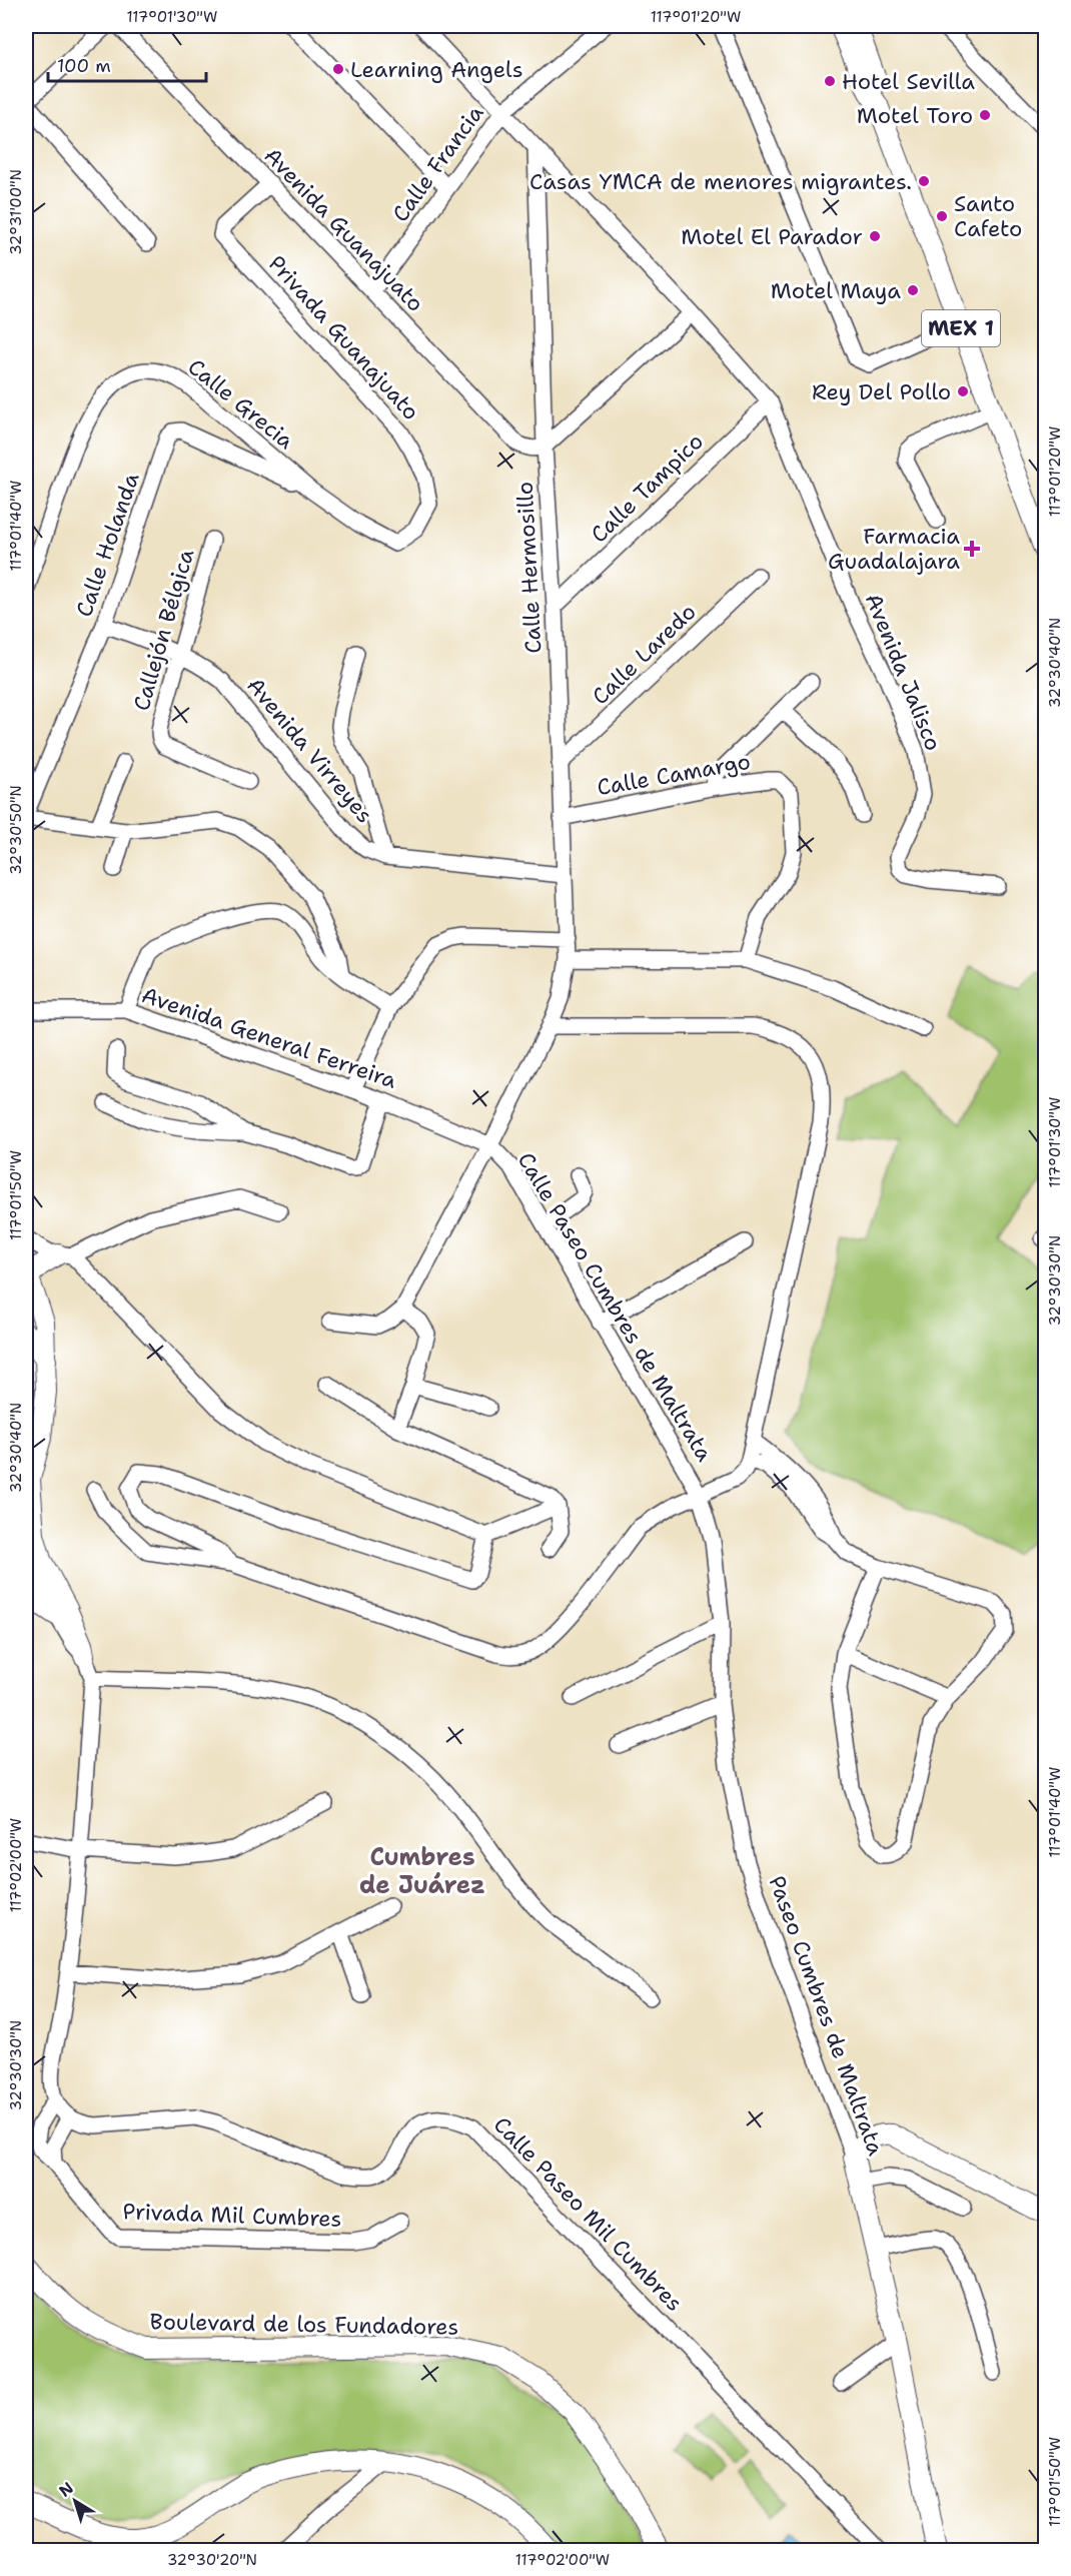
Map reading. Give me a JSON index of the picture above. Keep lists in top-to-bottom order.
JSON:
{
  "streets": {
    "main road": ["MEX 1", "Paseo Cumbres de Maltrata", "Boulevard de los Fundadores"],
    "street": [
      "Calle Francia",
      "Avenida Guanajuato",
      "Privada Guanajuato",
      "Calle Grecia",
      "Calle Tampico",
      "Calle Holanda",
      "Calle Hermosillo",
      "Callejón Bélgica",
      "Calle Laredo",
      "Avenida Jalisco",
      "Avenida Virreyes",
      "Calle Camargo",
      "Avenida General Ferreira",
      "Calle Paseo Cumbres de Maltrata",
      "Calle Paseo Mil Cumbres",
      "Privada Mil Cumbres"
    ]
  },
  "crossings": [
    ["Calle Francia", "Avenida Guanajuato"],
    ["Calle Francia", "Avenida Jalisco"],
    ["Avenida Guanajuato", "Privada Guanajuato"],
    ["Avenida Guanajuato", "Calle Hermosillo"],
    ["Privada Guanajuato", "Calle Grecia"],
    ["Privada Guanajuato", "Calle Holanda"],
    ["Calle Grecia", "Calle Holanda"],
    ["Calle Tampico", "Calle Hermosillo"],
    ["Calle Tampico", "Avenida Jalisco"],
    ["Calle Holanda", "Avenida Virreyes"],
    ["Calle Hermosillo", "Calle Laredo"],
    ["Calle Hermosillo", "Avenida Jalisco"],
    ["Calle Hermosillo", "Avenida Virreyes"],
    ["Calle Hermosillo", "Calle Camargo"],
    ["Calle Hermosillo", "Avenida General Ferreira"],
    ["Calle Hermosillo", "Calle Paseo Cumbres de Maltrata"],
    ["Callejón Bélgica", "Avenida Virreyes"],
    ["Avenida General Ferreira", "Calle Paseo Cumbres de Maltrata"],
    ["Calle Paseo Cumbres de Maltrata", "Paseo Cumbres de Maltrata"]
  ],
  "districts": ["Cumbres de Juárez"],
  "places": {
    "other": [
      "Learning Angels",
      "Hotel Sevilla",
      "Motel Toro",
      "Casas YMCA de menores migrantes.",
      "Santo Cafeto",
      "Motel El Parador",
      "Motel Maya",
      "Rey Del Pollo"
    ],
    "health": ["Farmacia Guadalajara"]
  },
  "scale_bar": "100 m",
  "north": "top left",
  "coordinates": [
    "117°01'30\"W",
    "117°01'20\"W",
    "32°31'00\"N",
    "117°01'40\"W",
    "32°30'40\"N",
    "32°30'50\"N",
    "117°01'50\"W",
    "32°30'30\"N",
    "117°02'00\"W",
    "32°30'20\"N"
  ]
}
